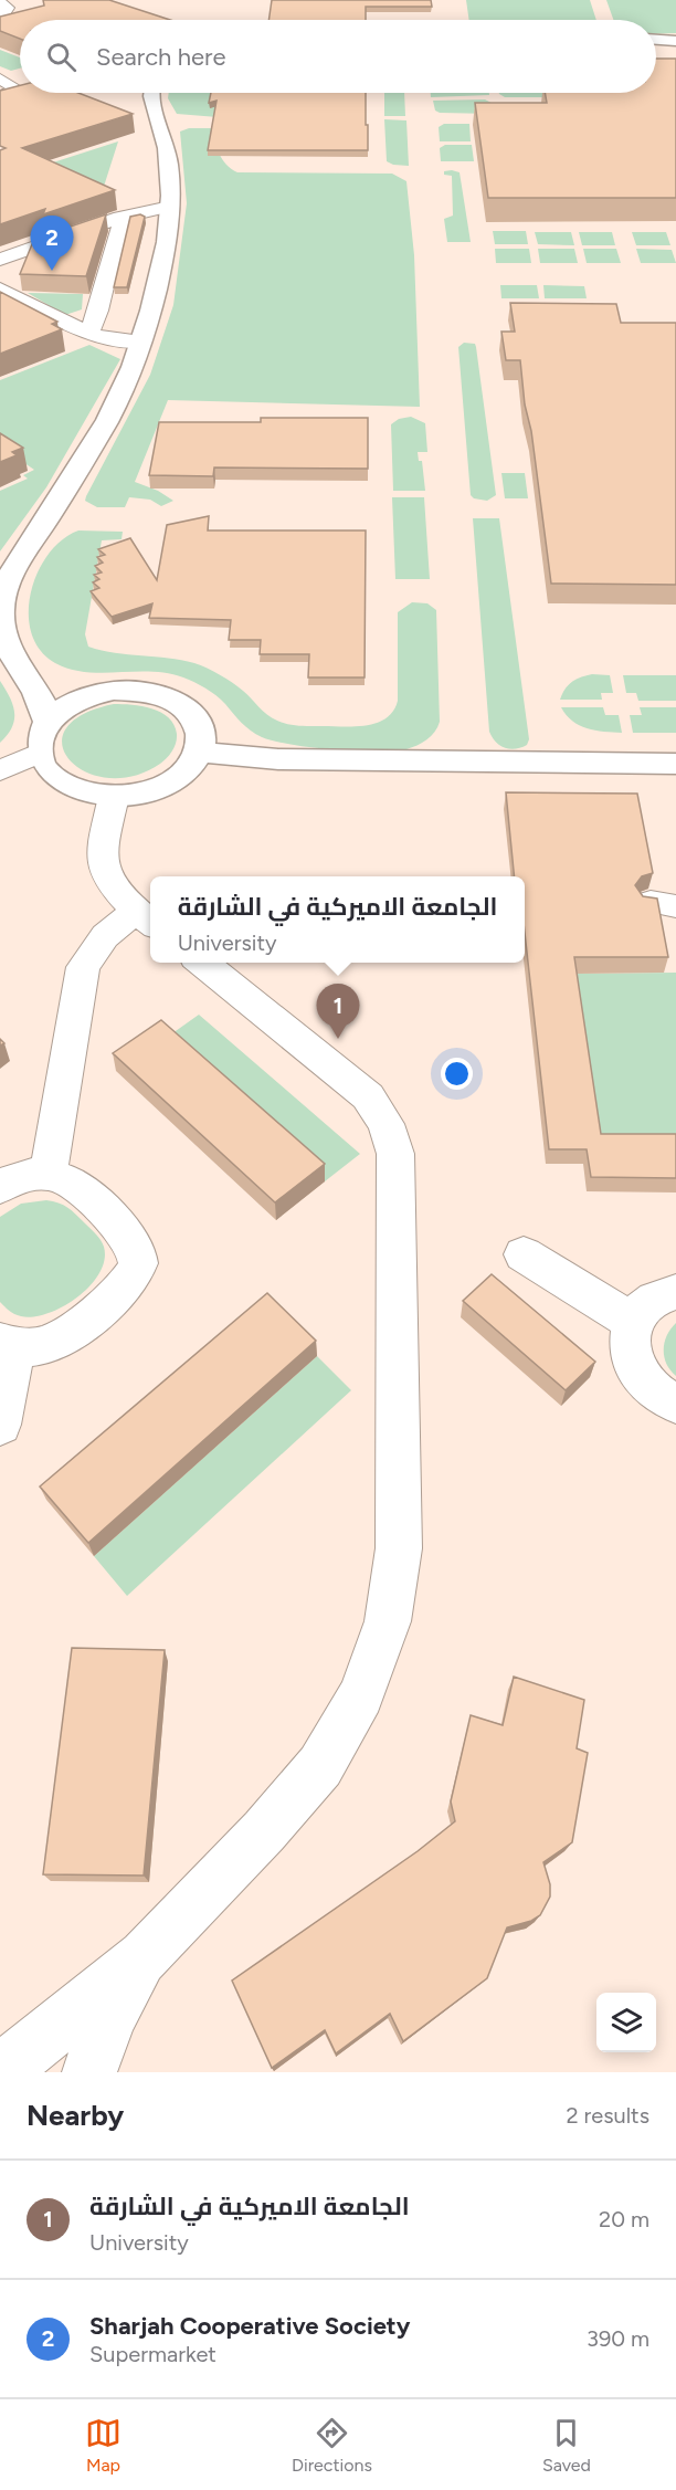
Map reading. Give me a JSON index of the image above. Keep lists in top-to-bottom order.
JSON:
{
  "page": {
    "search": "Search here",
    "pins": ["2", "1"],
    "popup": ["الجامعة الاميركية في الشارقة", "University"],
    "heading": ["Nearby", "2 results"],
    "list": [
      {
        "mark": "1",
        "name": "الجامعة الاميركية في الشارقة",
        "note": "University",
        "value": "20 m"
      },
      {
        "mark": "2",
        "name": "Sharjah Cooperative Society",
        "note": "Supermarket",
        "value": "390 m"
      }
    ],
    "nav": ["Map", "Directions", "Saved"]
  }
}
